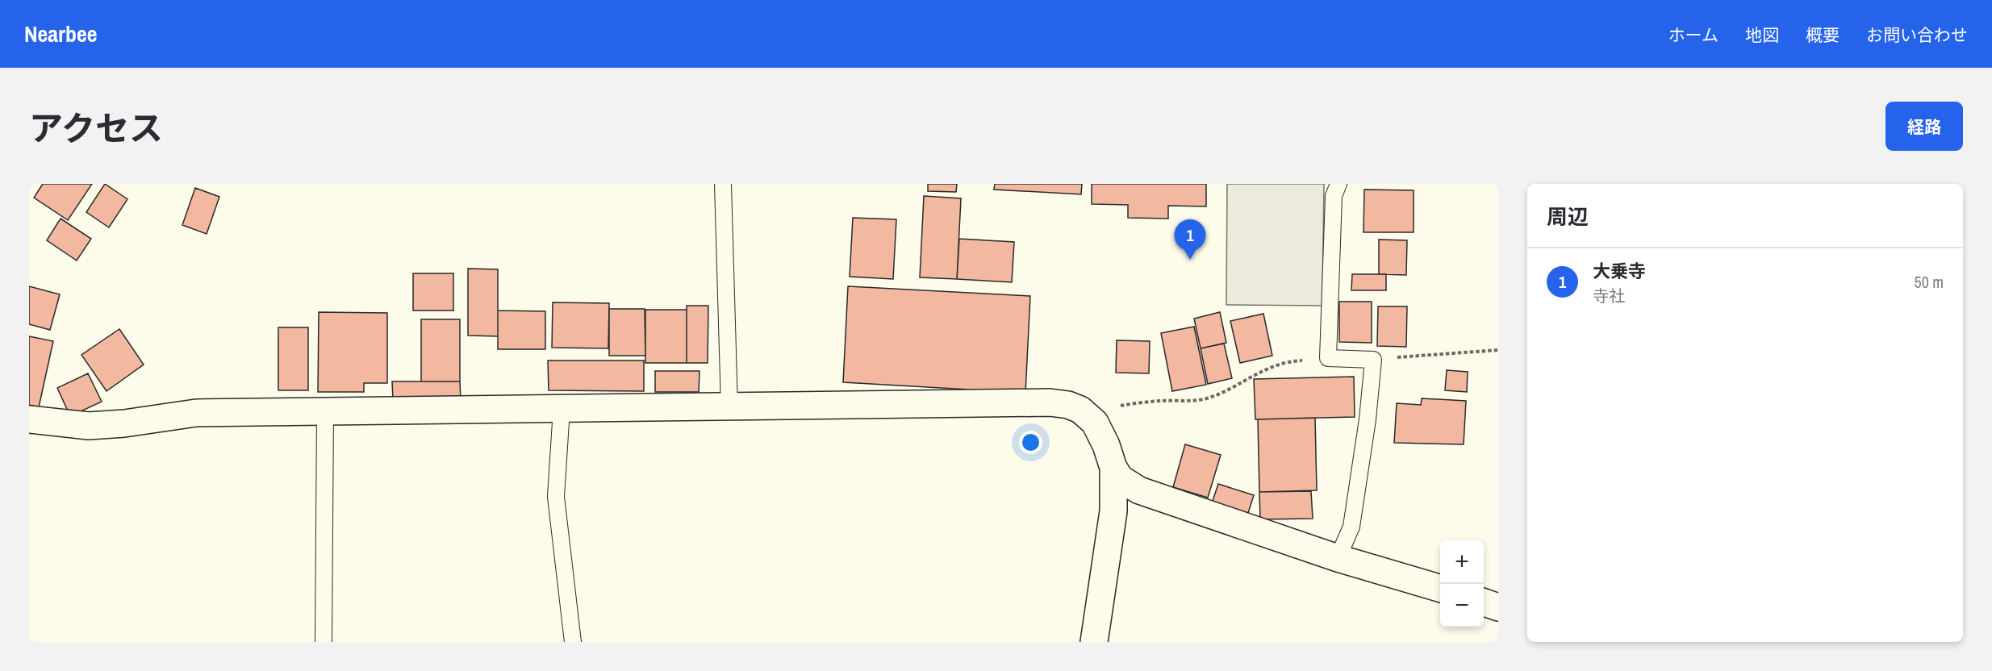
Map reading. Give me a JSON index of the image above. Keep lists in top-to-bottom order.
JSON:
{
  "page": {
    "header": "Nearbee",
    "nav": [
      "ホーム",
      "地図",
      "概要",
      "お問い合わせ"
    ],
    "title": "アクセス",
    "buttons": "経路",
    "heading": "周辺",
    "pins": "1",
    "list": [
      {
        "mark": "1",
        "name": "大乗寺",
        "note": "寺社",
        "value": "50 m"
      }
    ],
    "map_buttons": ["+", "−"]
  }
}
